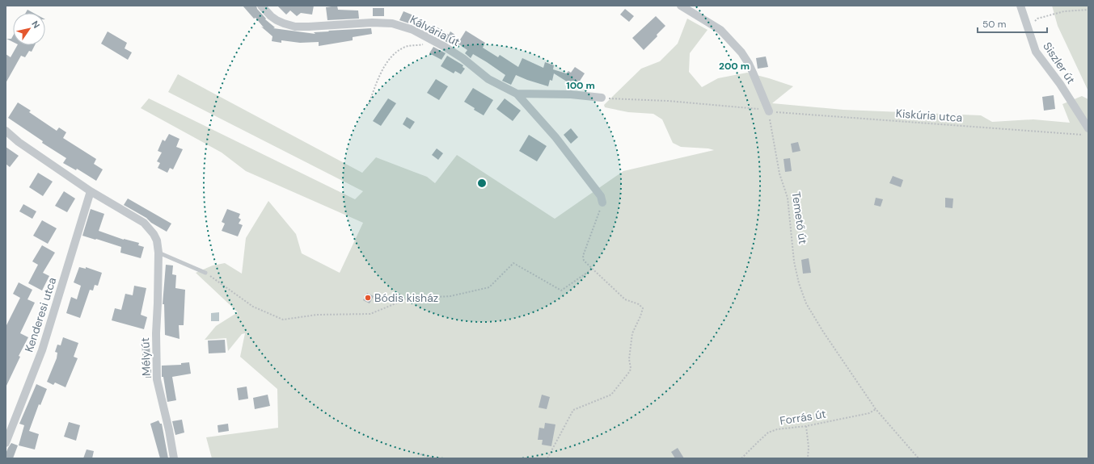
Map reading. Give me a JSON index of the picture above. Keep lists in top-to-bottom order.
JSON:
{
  "streets": {
    "street": [
      "Kálvária út",
      "Siszler út",
      "Kenderesi utca",
      "Mély út"
    ],
    "path": ["Kiskúria utca", "Temető út", "Forrás út"]
  },
  "crossings": [
    ["Kálvária út", "Kiskúria utca"],
    ["Kiskúria utca", "Temető út"],
    ["Temető út", "Forrás út"],
    ["Kenderesi utca", "Mély út"]
  ],
  "places": ["Bódis kisház"],
  "scale_bar": "50 m",
  "north": "top right",
  "rings": ["200 m", "100 m"]
}
